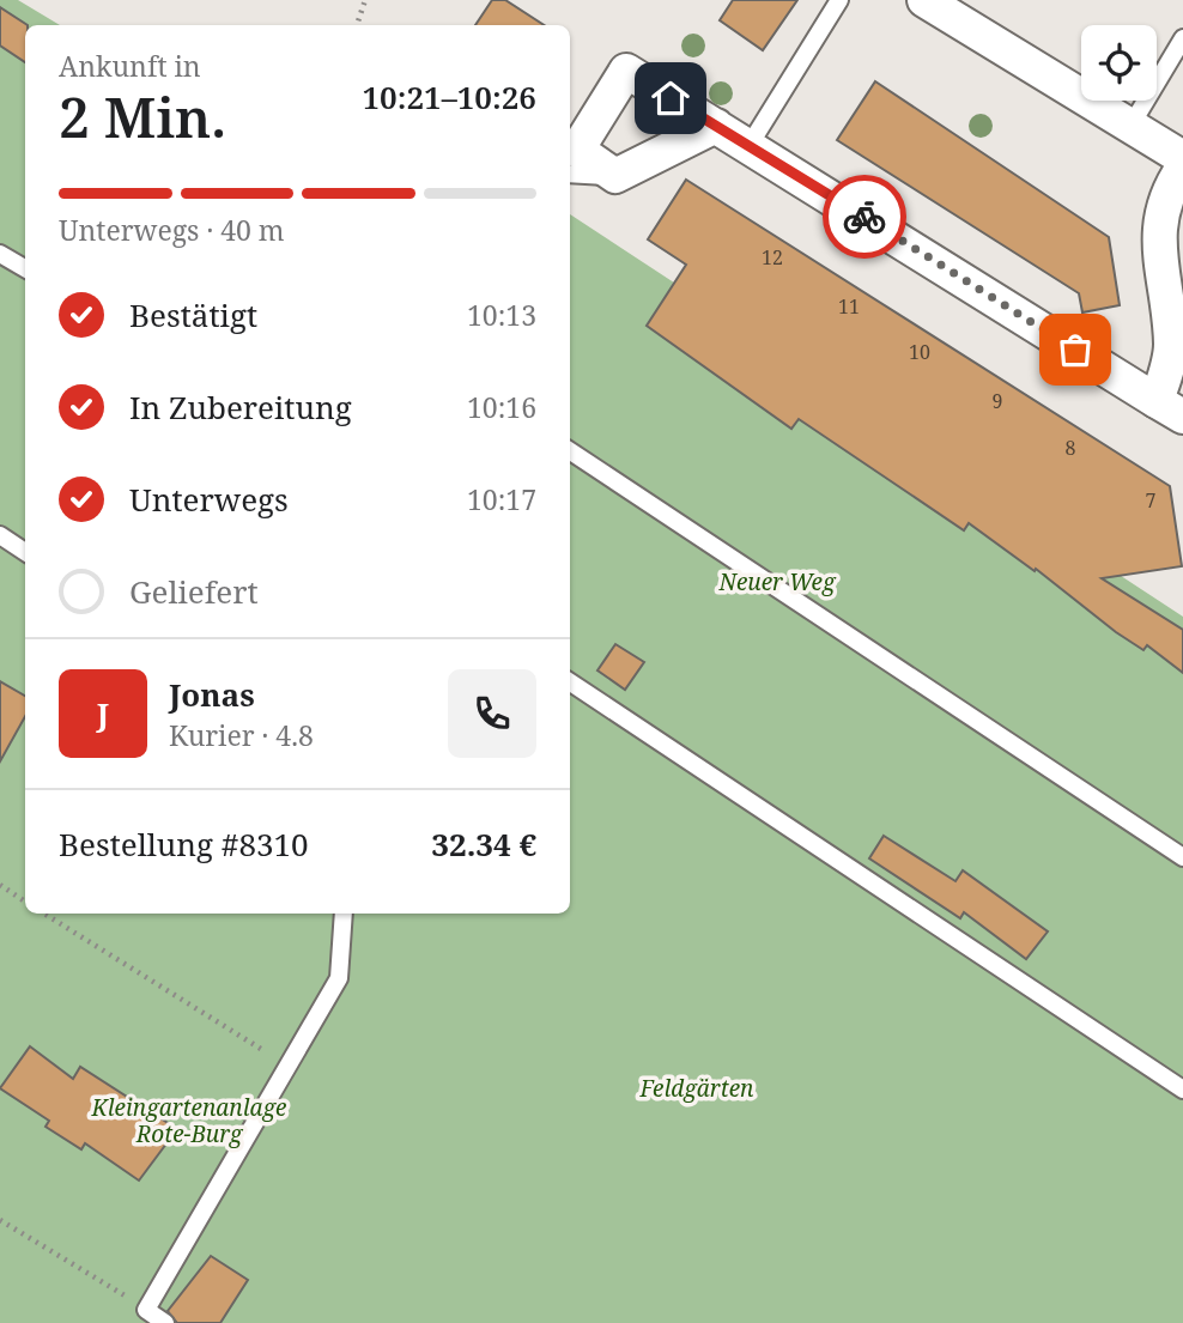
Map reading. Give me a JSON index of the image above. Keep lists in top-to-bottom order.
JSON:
{
  "parks": ["Neuer Weg", "Feldgärten", "Kleingartenanlage Rote-Burg"],
  "house_numbers": [
    "12",
    "11",
    "10",
    "9",
    "8",
    "7"
  ],
  "page": {
    "heading": ["2 Min.", "Ankunft in", "10:21–10:26"],
    "panel": [
      "Jonas",
      "Kurier · 4.8",
      "Bestellung #8310",
      "32.34 €"
    ],
    "bar": "Unterwegs · 40 m",
    "list": [
      ["Bestätigt", "10:13"],
      ["In Zubereitung", "10:16"],
      ["Unterwegs", "10:17"],
      "Geliefert"
    ],
    "round": "J"
  }
}
